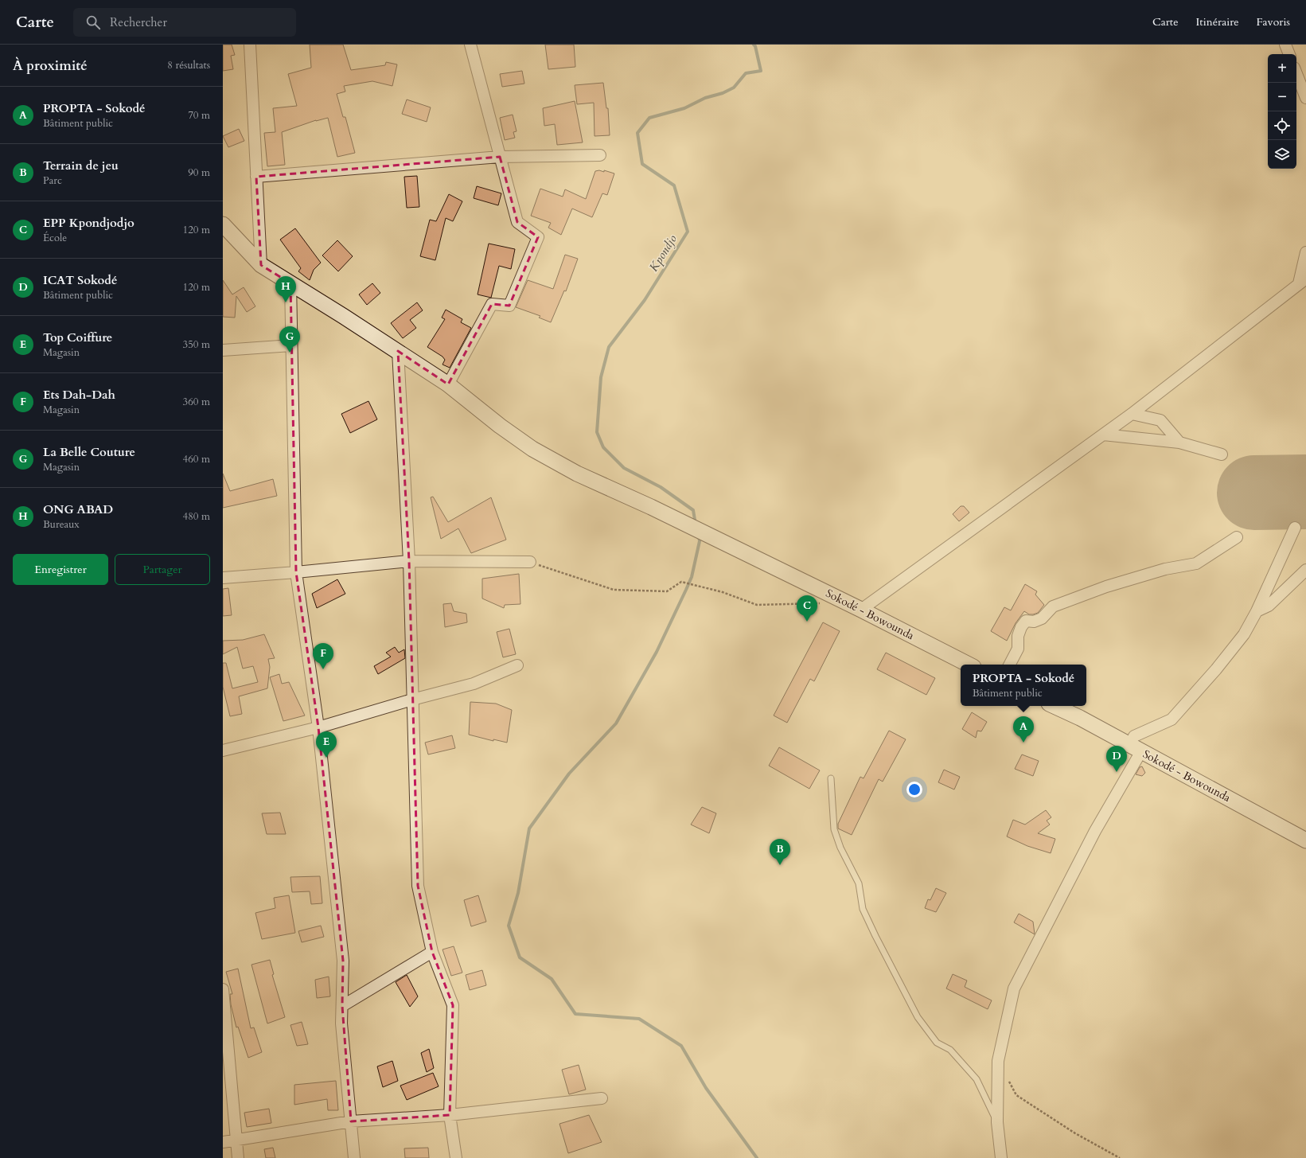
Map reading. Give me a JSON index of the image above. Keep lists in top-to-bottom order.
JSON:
{
  "streets": {
    "main road": ["Sokodé - Bowounda"]
  },
  "water": ["Kpondjo"],
  "page": {
    "header": "Carte",
    "search": "Rechercher",
    "nav": ["Carte", "Itinéraire", "Favoris"],
    "heading": ["À proximité", "8 résultats"],
    "map_buttons": ["+", "−"],
    "list": [
      {
        "mark": "A",
        "name": "PROPTA - Sokodé",
        "note": "Bâtiment public",
        "value": "70 m"
      },
      {
        "mark": "B",
        "name": "Terrain de jeu",
        "note": "Parc",
        "value": "90 m"
      },
      {
        "mark": "C",
        "name": "EPP Kpondjodjo",
        "note": "École",
        "value": "120 m"
      },
      {
        "mark": "D",
        "name": "ICAT Sokodé",
        "note": "Bâtiment public",
        "value": "120 m"
      },
      {
        "mark": "E",
        "name": "Top Coiffure",
        "note": "Magasin",
        "value": "350 m"
      },
      {
        "mark": "F",
        "name": "Ets Dah-Dah",
        "note": "Magasin",
        "value": "360 m"
      },
      {
        "mark": "G",
        "name": "La Belle Couture",
        "note": "Magasin",
        "value": "460 m"
      },
      {
        "mark": "H",
        "name": "ONG ABAD",
        "note": "Bureaux",
        "value": "480 m"
      }
    ],
    "pins": [
      "H",
      "G",
      "C",
      "F",
      "A",
      "E",
      "D",
      "B"
    ],
    "buttons": ["Enregistrer", "Partager"],
    "popup": ["PROPTA - Sokodé", "Bâtiment public"]
  }
}
